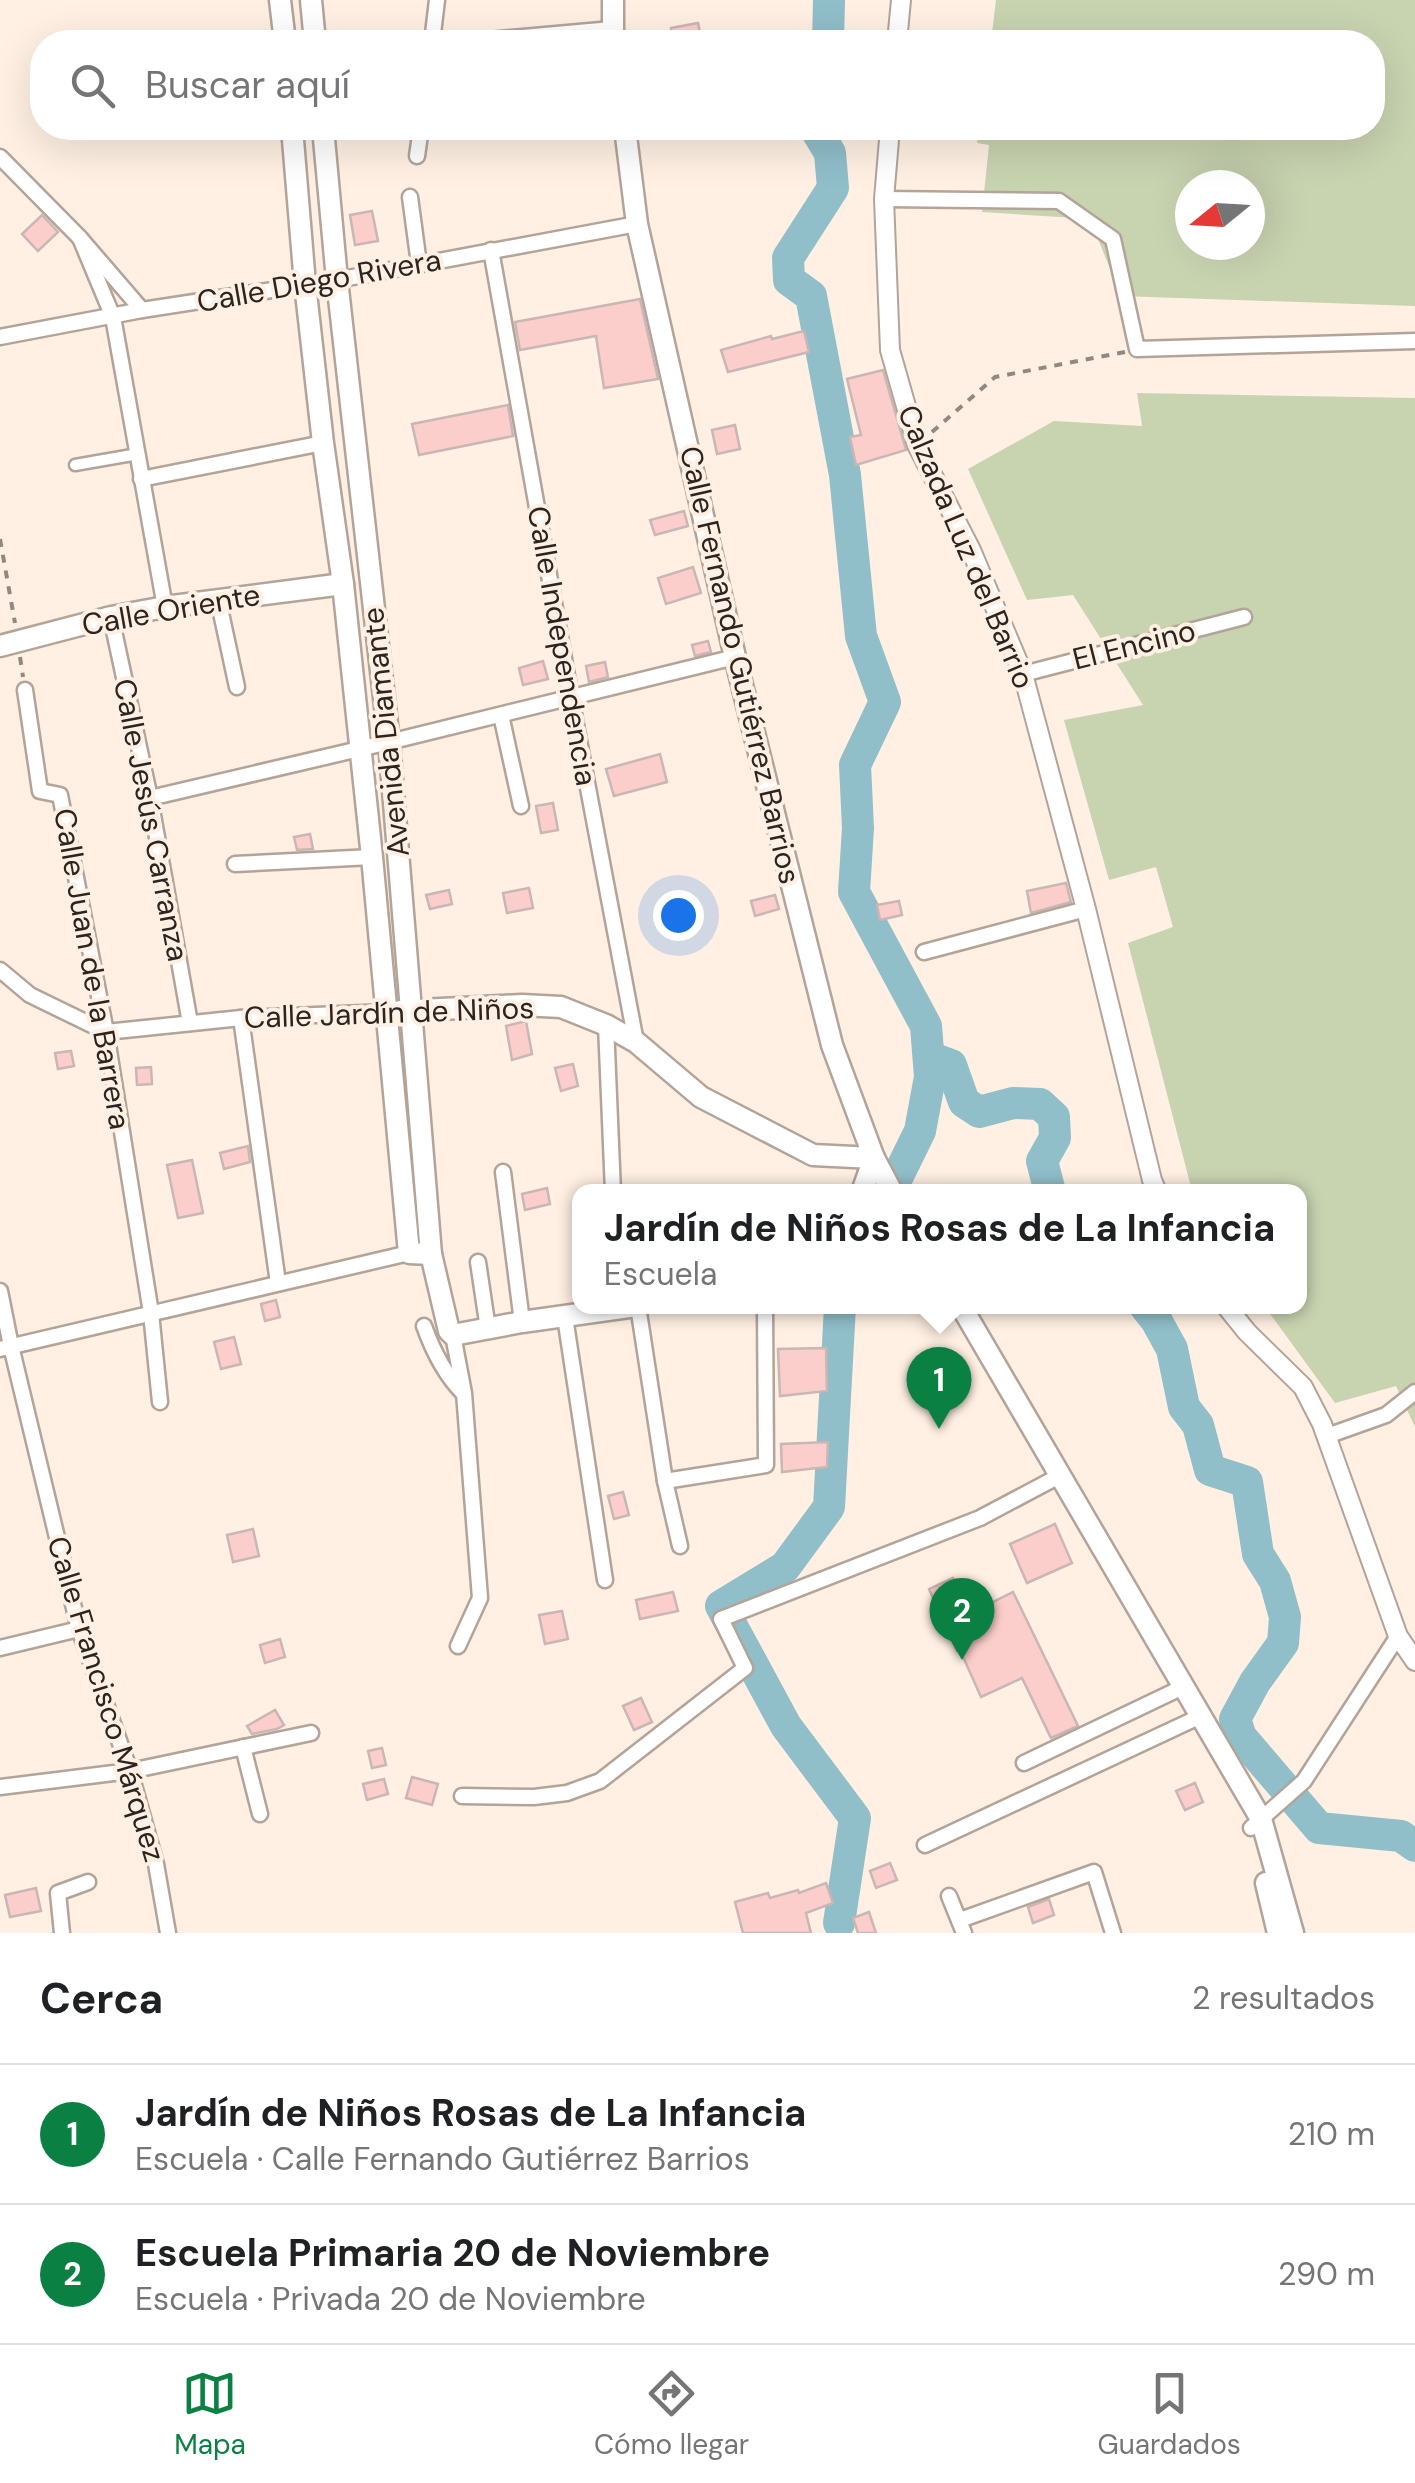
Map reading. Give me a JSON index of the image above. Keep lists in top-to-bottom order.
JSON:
{
  "streets": {
    "main road": [
      "Calle Oriente",
      "Calle Fernando Gutiérrez Barrios",
      "Avenida Diamante",
      "Calle Jardín de Niños"
    ],
    "street": [
      "Calle Diego Rivera",
      "Calzada Luz del Barrio",
      "El Encino",
      "Calle Independencia",
      "Calle Jesús Carranza",
      "Calle Juan de la Barrera",
      "Calle Francisco Márquez"
    ]
  },
  "crossings": [
    ["Calle Diego Rivera", "Calle Independencia"],
    ["Calle Diego Rivera", "Calle Fernando Gutiérrez Barrios"],
    ["Calle Diego Rivera", "Avenida Diamante"],
    ["Calzada Luz del Barrio", "El Encino"],
    ["Calle Oriente", "Avenida Diamante"],
    ["Calle Oriente", "Calle Jesús Carranza"],
    ["Calle Independencia", "Calle Jardín de Niños"],
    ["Calle Fernando Gutiérrez Barrios", "Calle Jardín de Niños"],
    ["Avenida Diamante", "Calle Jardín de Niños"],
    ["Calle Jesús Carranza", "Calle Jardín de Niños"],
    ["Calle Juan de la Barrera", "Calle Jardín de Niños"]
  ],
  "north": "left",
  "page": {
    "search": "Buscar aquí",
    "popup": ["Jardín de Niños Rosas de La Infancia", "Escuela"],
    "pins": ["1", "2"],
    "heading": ["Cerca", "2 resultados"],
    "list": [
      {
        "mark": "1",
        "name": "Jardín de Niños Rosas de La Infancia",
        "note": "Escuela · Calle Fernando Gutiérrez Barrios",
        "value": "210 m"
      },
      {
        "mark": "2",
        "name": "Escuela Primaria 20 de Noviembre",
        "note": "Escuela · Privada 20 de Noviembre",
        "value": "290 m"
      }
    ],
    "nav": ["Mapa", "Cómo llegar", "Guardados"]
  }
}
